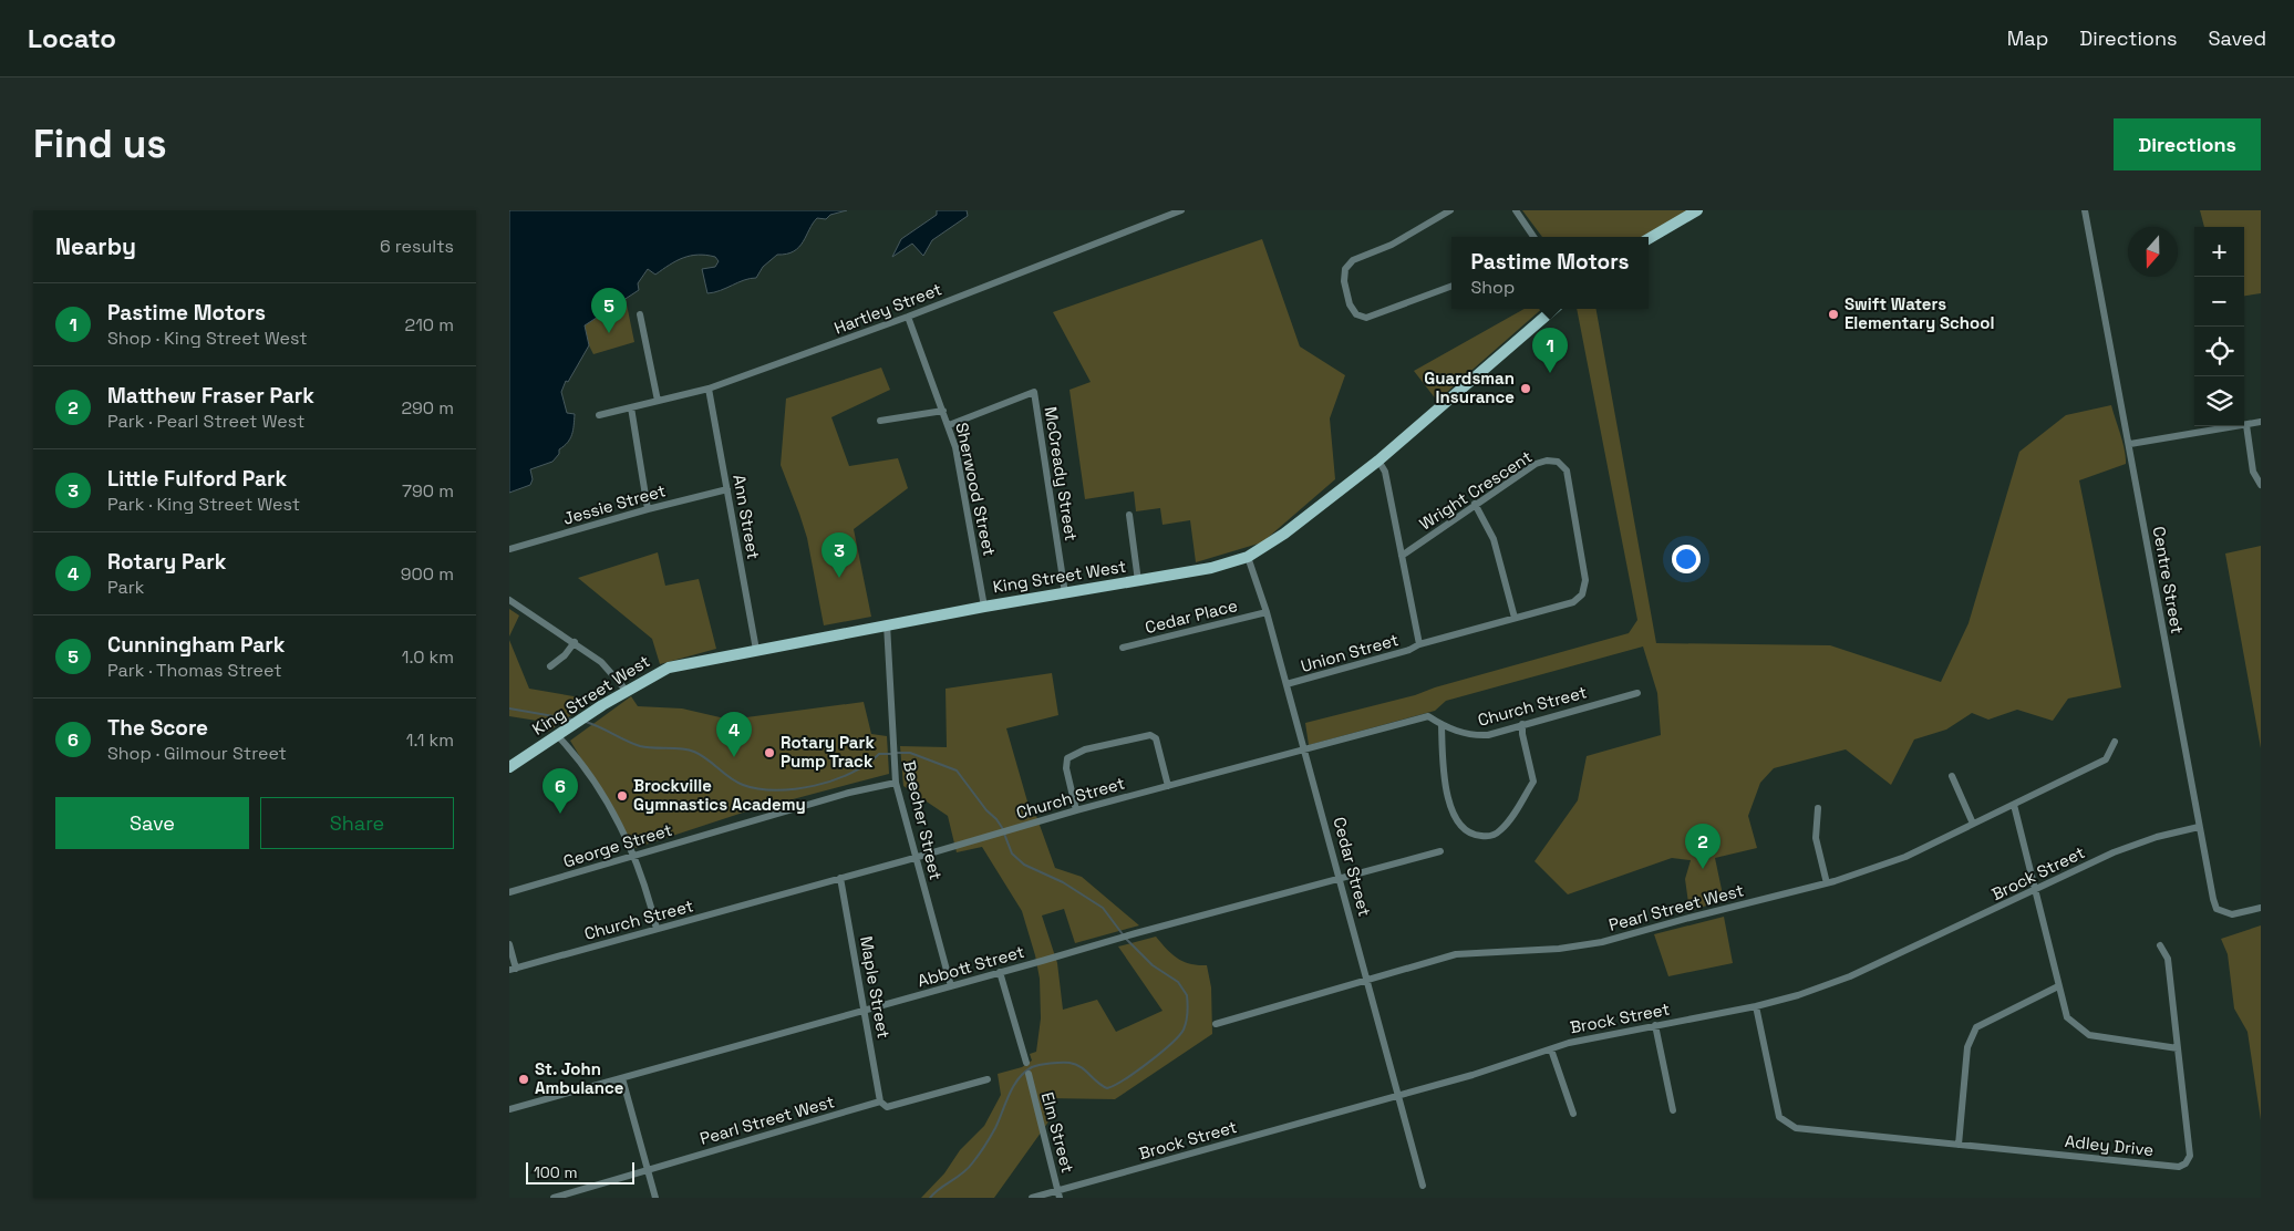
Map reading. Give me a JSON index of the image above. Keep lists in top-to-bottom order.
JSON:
{
  "streets": {
    "main road": ["King Street West"],
    "street": [
      "Hartley Street",
      "McCready Street",
      "Sherwood Street",
      "Wright Crescent",
      "Jessie Street",
      "Ann Street",
      "Centre Street",
      "Cedar Place",
      "Union Street",
      "Church Street",
      "Beecher Street",
      "George Street",
      "Cedar Street",
      "Brock Street",
      "Pearl Street West",
      "Abbott Street",
      "Maple Street",
      "Elm Street",
      "Adley Drive"
    ]
  },
  "crossings": [
    ["Hartley Street", "Sherwood Street"],
    ["Hartley Street", "Ann Street"],
    ["McCready Street", "Sherwood Street"],
    ["McCready Street", "King Street West"],
    ["Sherwood Street", "King Street West"],
    ["Wright Crescent", "Union Street"],
    ["Jessie Street", "Ann Street"],
    ["Ann Street", "King Street West"],
    ["King Street West", "Beecher Street"],
    ["King Street West", "Cedar Street"],
    ["Centre Street", "Brock Street"],
    ["Cedar Place", "Cedar Street"],
    ["Union Street", "Cedar Street"],
    ["Church Street", "Beecher Street"],
    ["Church Street", "Cedar Street"],
    ["Church Street", "Maple Street"],
    ["Beecher Street", "George Street"],
    ["Beecher Street", "Abbott Street"],
    ["Cedar Street", "Brock Street"],
    ["Cedar Street", "Pearl Street West"],
    ["Cedar Street", "Abbott Street"],
    ["Brock Street", "Elm Street"],
    ["Brock Street", "Adley Drive"],
    ["Pearl Street West", "Maple Street"],
    ["Abbott Street", "Maple Street"]
  ],
  "places": [
    "Swift Waters Elementary School",
    "Guardsman Insurance",
    "Rotary Park Pump Track",
    "Brockville Gymnastics Academy",
    "St. John Ambulance"
  ],
  "scale_bar": "100 m",
  "north": "bottom",
  "page": {
    "header": "Locato",
    "nav": ["Map", "Directions", "Saved"],
    "buttons": [
      "Directions",
      ["Save", "Share"]
    ],
    "title": "Find us",
    "heading": ["Nearby", "6 results"],
    "map_buttons": ["+", "−"],
    "popup": ["Pastime Motors", "Shop"],
    "list": [
      {
        "mark": "1",
        "name": "Pastime Motors",
        "note": "Shop · King Street West",
        "value": "210 m"
      },
      {
        "mark": "2",
        "name": "Matthew Fraser Park",
        "note": "Park · Pearl Street West",
        "value": "290 m"
      },
      {
        "mark": "3",
        "name": "Little Fulford Park",
        "note": "Park · King Street West",
        "value": "790 m"
      },
      {
        "mark": "4",
        "name": "Rotary Park",
        "note": "Park",
        "value": "900 m"
      },
      {
        "mark": "5",
        "name": "Cunningham Park",
        "note": "Park · Thomas Street",
        "value": "1.0 km"
      },
      {
        "mark": "6",
        "name": "The Score",
        "note": "Shop · Gilmour Street",
        "value": "1.1 km"
      }
    ],
    "pins": [
      "5",
      "1",
      "3",
      "4",
      "6",
      "2"
    ],
    "scale": "100 m"
  }
}
